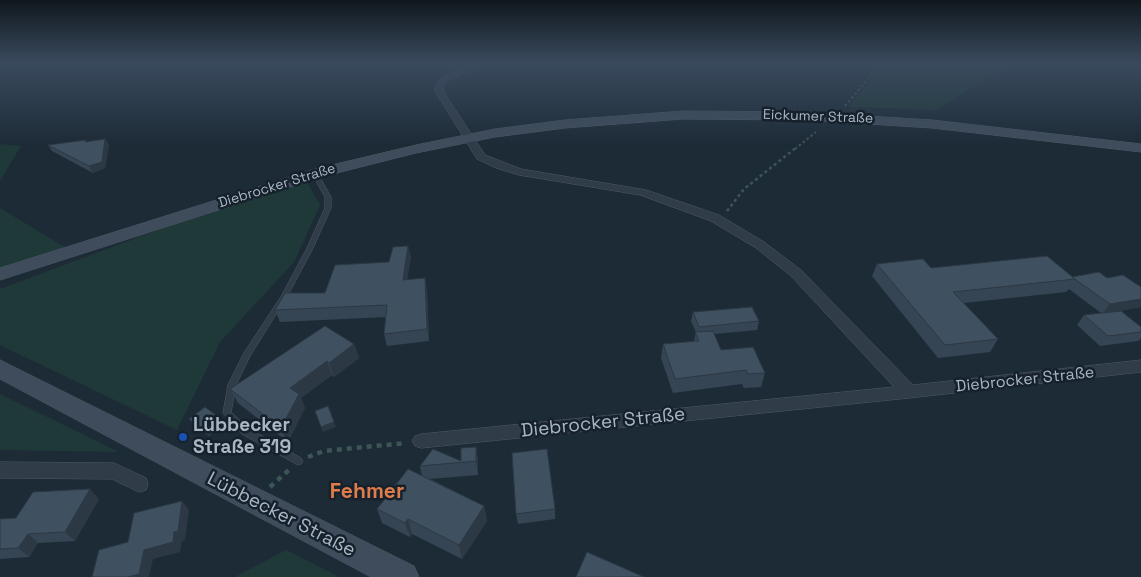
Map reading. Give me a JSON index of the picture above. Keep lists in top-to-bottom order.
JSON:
{
  "streets": {
    "main road": ["Eickumer Straße", "Diebrocker Straße", "Lübbecker Straße"]
  },
  "crossings": [
    ["Eickumer Straße", "Diebrocker Straße"]
  ],
  "districts": ["Fehmer"],
  "places": ["Lübbecker Straße 319"]
}
